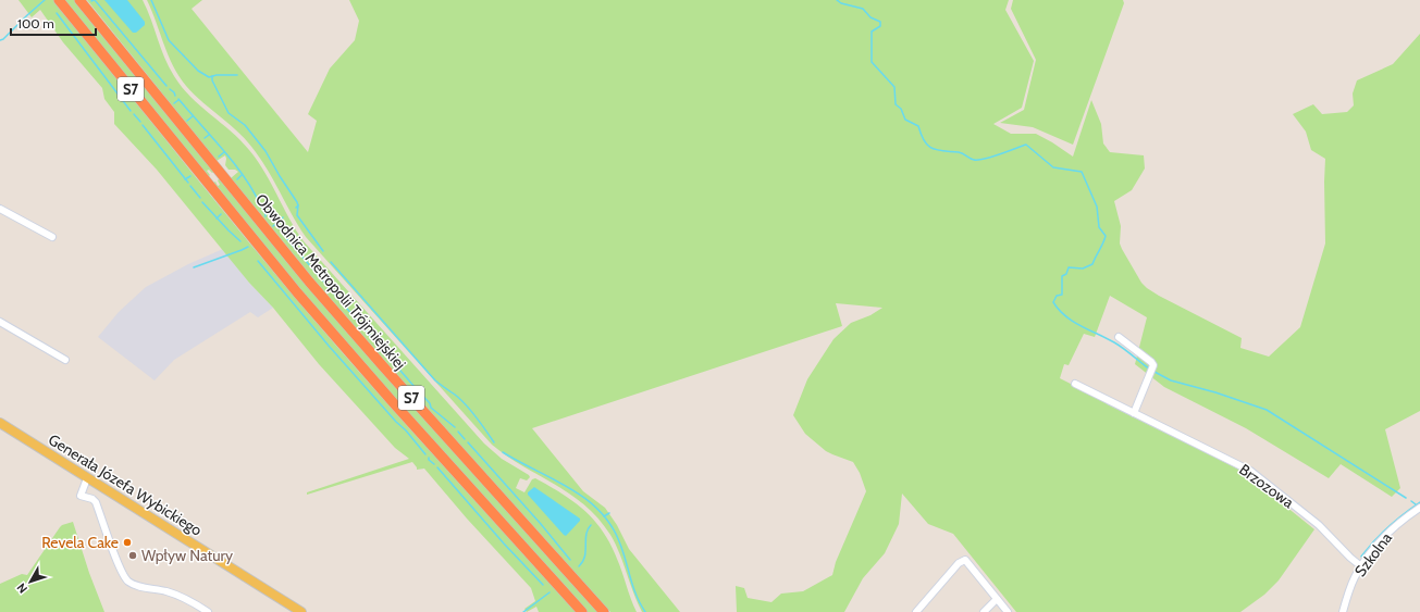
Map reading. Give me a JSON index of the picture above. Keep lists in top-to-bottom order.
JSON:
{
  "streets": {
    "highway": ["S7", "Obwodnica Metropolii Trójmiejskiej"],
    "main road": ["Generała Józefa Wybickiego"],
    "street": ["Brzozowa", "Szkolna"]
  },
  "crossings": [
    ["Brzozowa", "Szkolna"]
  ],
  "places": ["Revela Cake", "Wpływ Natury"],
  "scale_bar": "100 m",
  "north": "bottom left"
}
